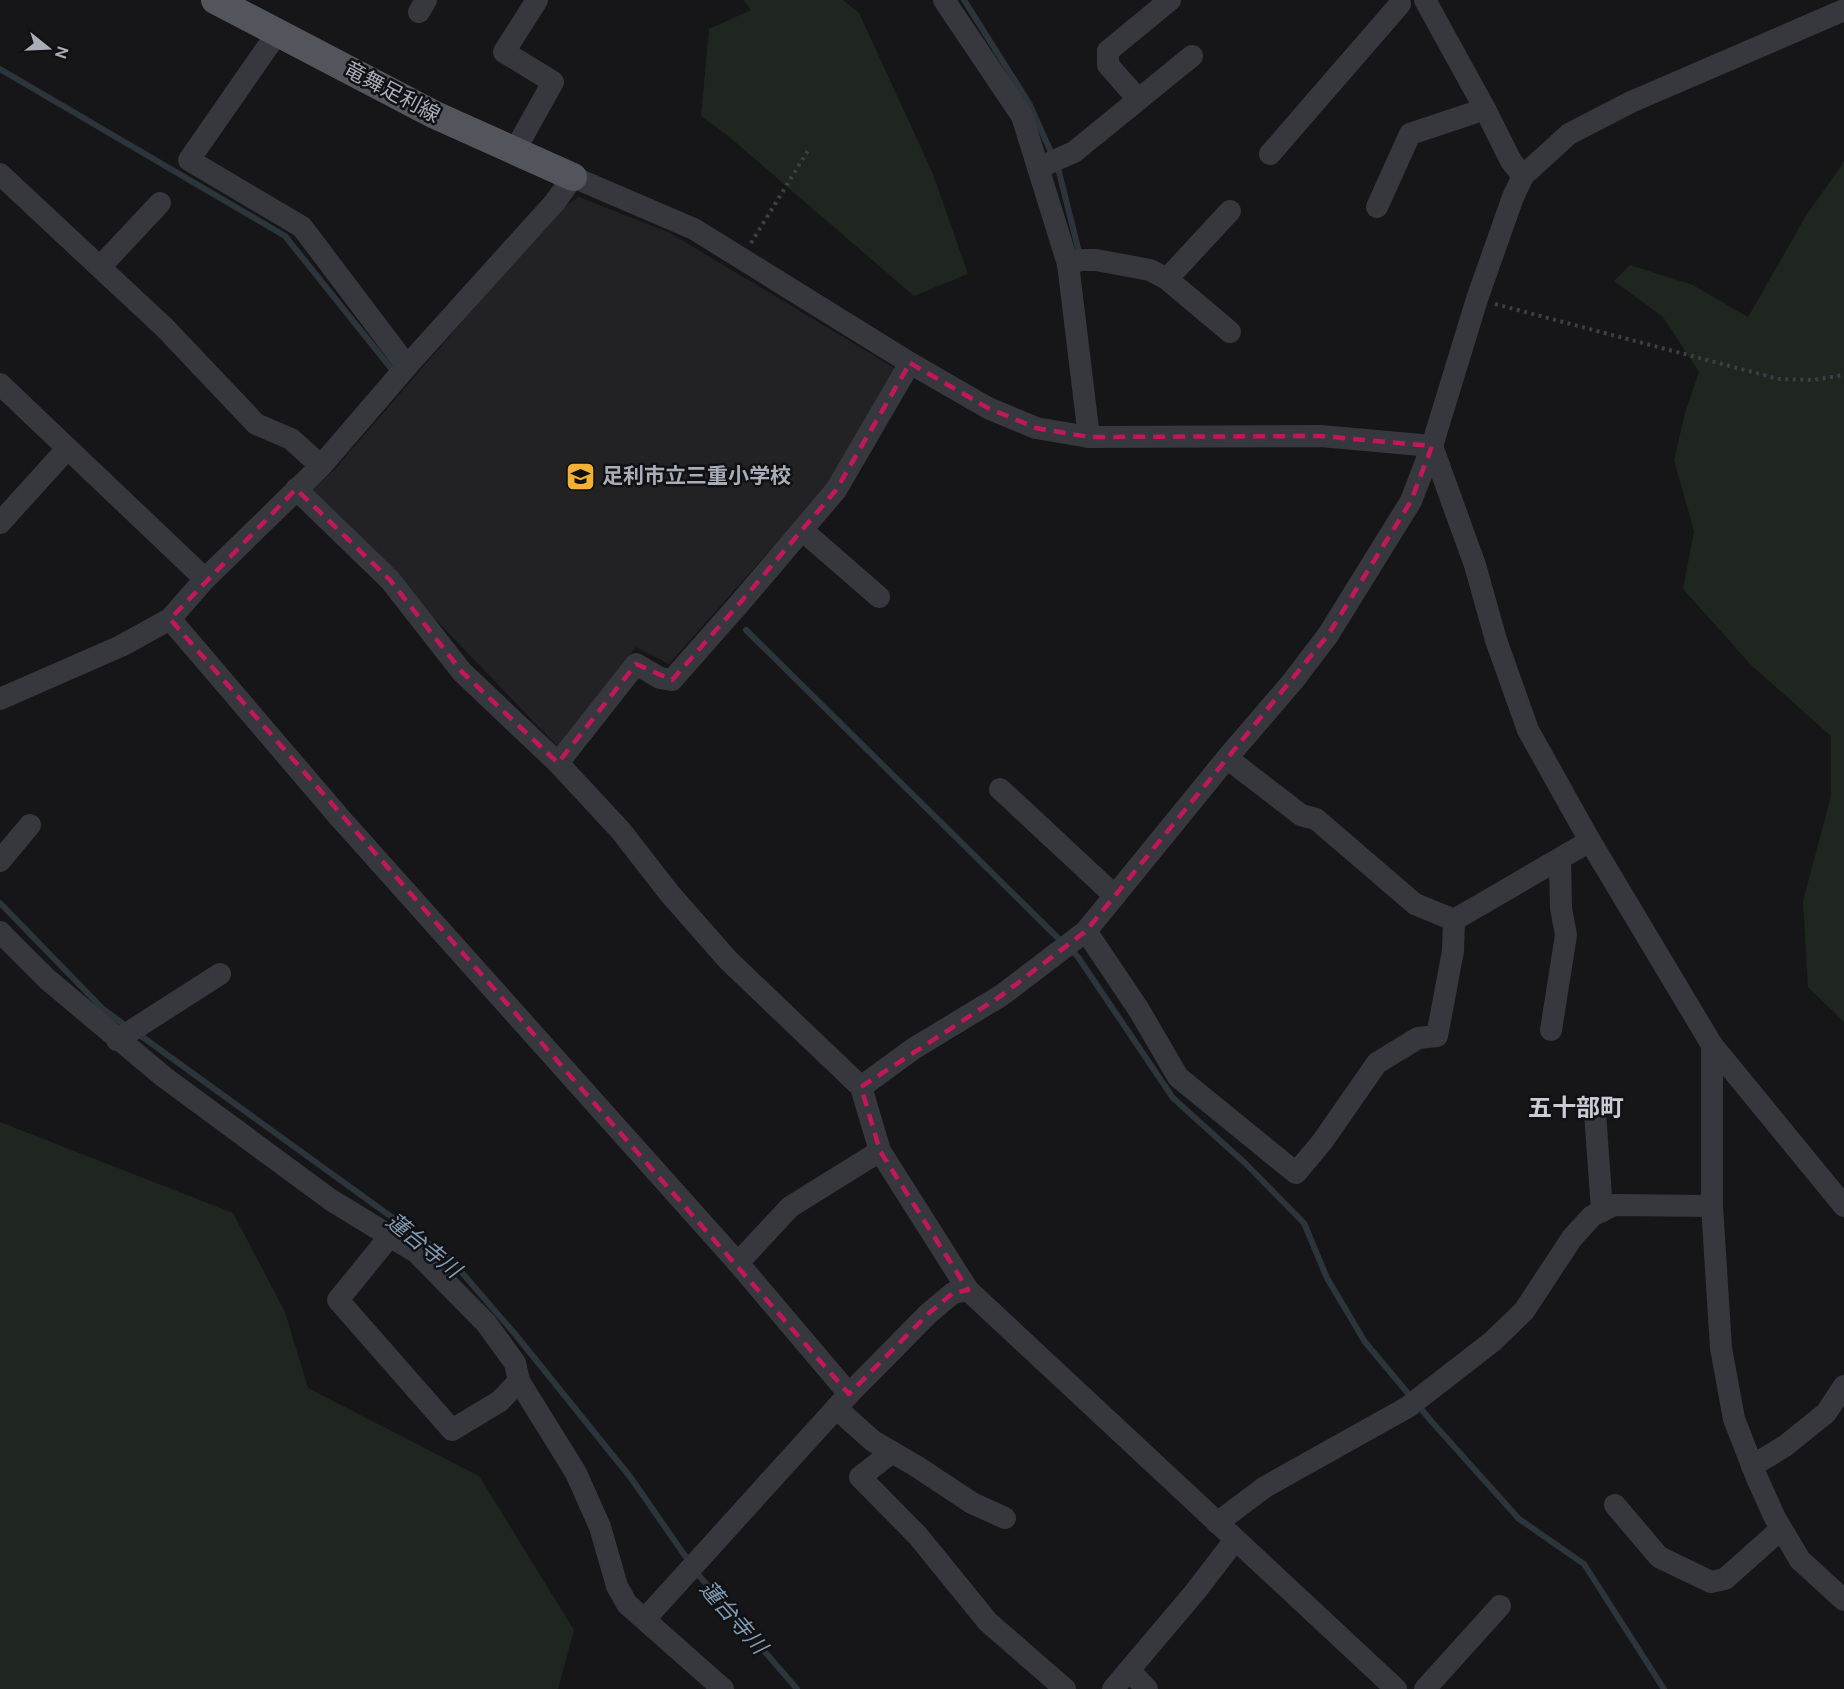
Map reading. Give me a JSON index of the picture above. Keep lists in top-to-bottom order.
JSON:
{
  "streets": {
    "main road": ["竜舞足利線"]
  },
  "districts": ["五十部町"],
  "water": ["蓮台寺川"],
  "places": {
    "school or university": ["足利市立三重小学校"]
  },
  "north": "right"
}
